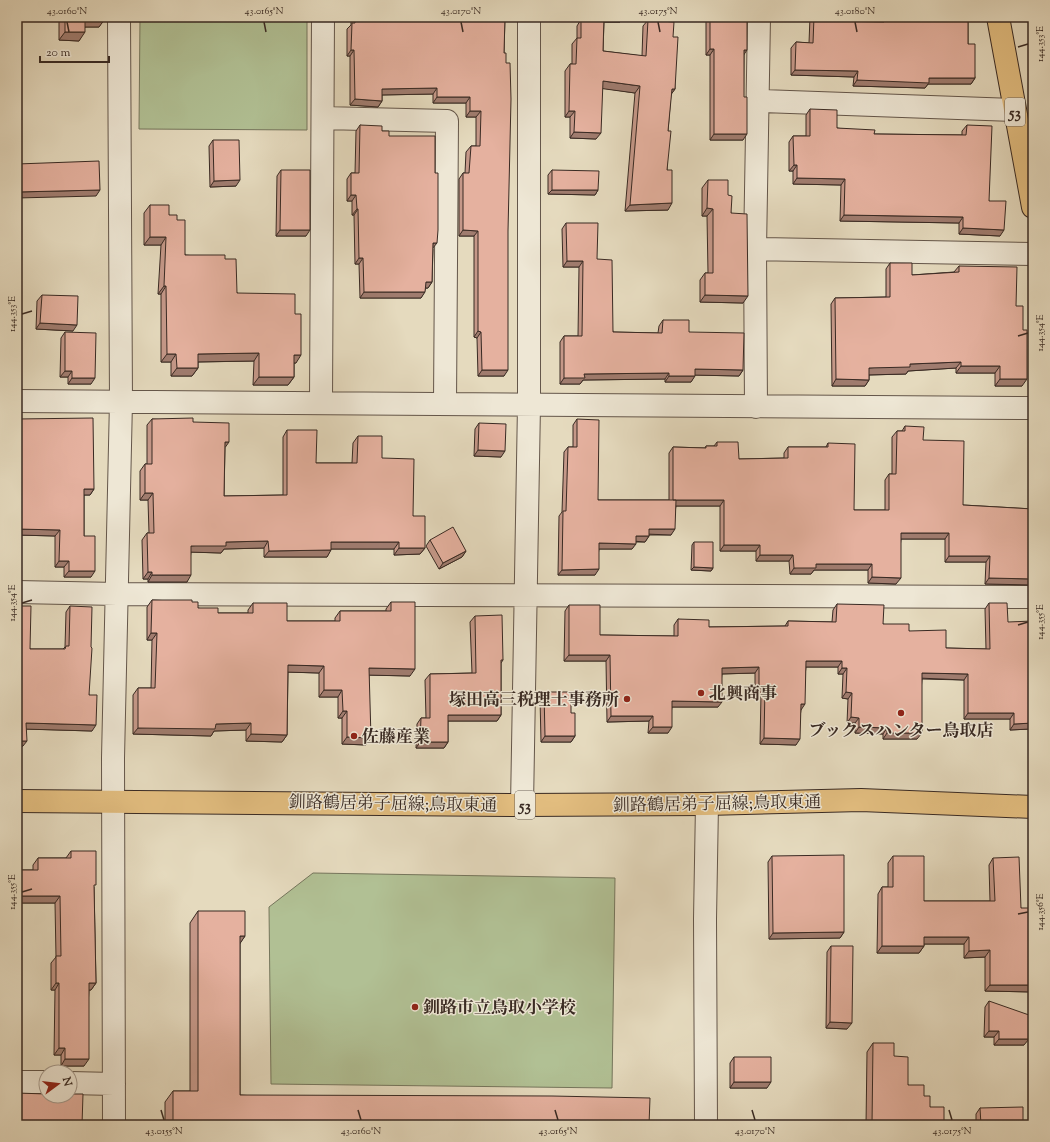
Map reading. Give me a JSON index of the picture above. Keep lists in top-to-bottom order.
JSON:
{
  "streets": {
    "main road": ["53", "釧路鶴居弟子屈線;鳥取東通"]
  },
  "places": [
    "北興商事",
    "塚田高三税理士事務所",
    "ブックスハンター鳥取店",
    "佐藤産業",
    "釧路市立鳥取小学校"
  ],
  "scale_bar": "20 m",
  "north": "right",
  "coordinates": [
    "43.0160°N",
    "43.0165°N",
    "43.0170°N",
    "43.0175°N",
    "43.0180°N",
    "144.353°E",
    "144.354°E",
    "144.355°E",
    "144.356°E",
    "43.0155°N"
  ]
}
